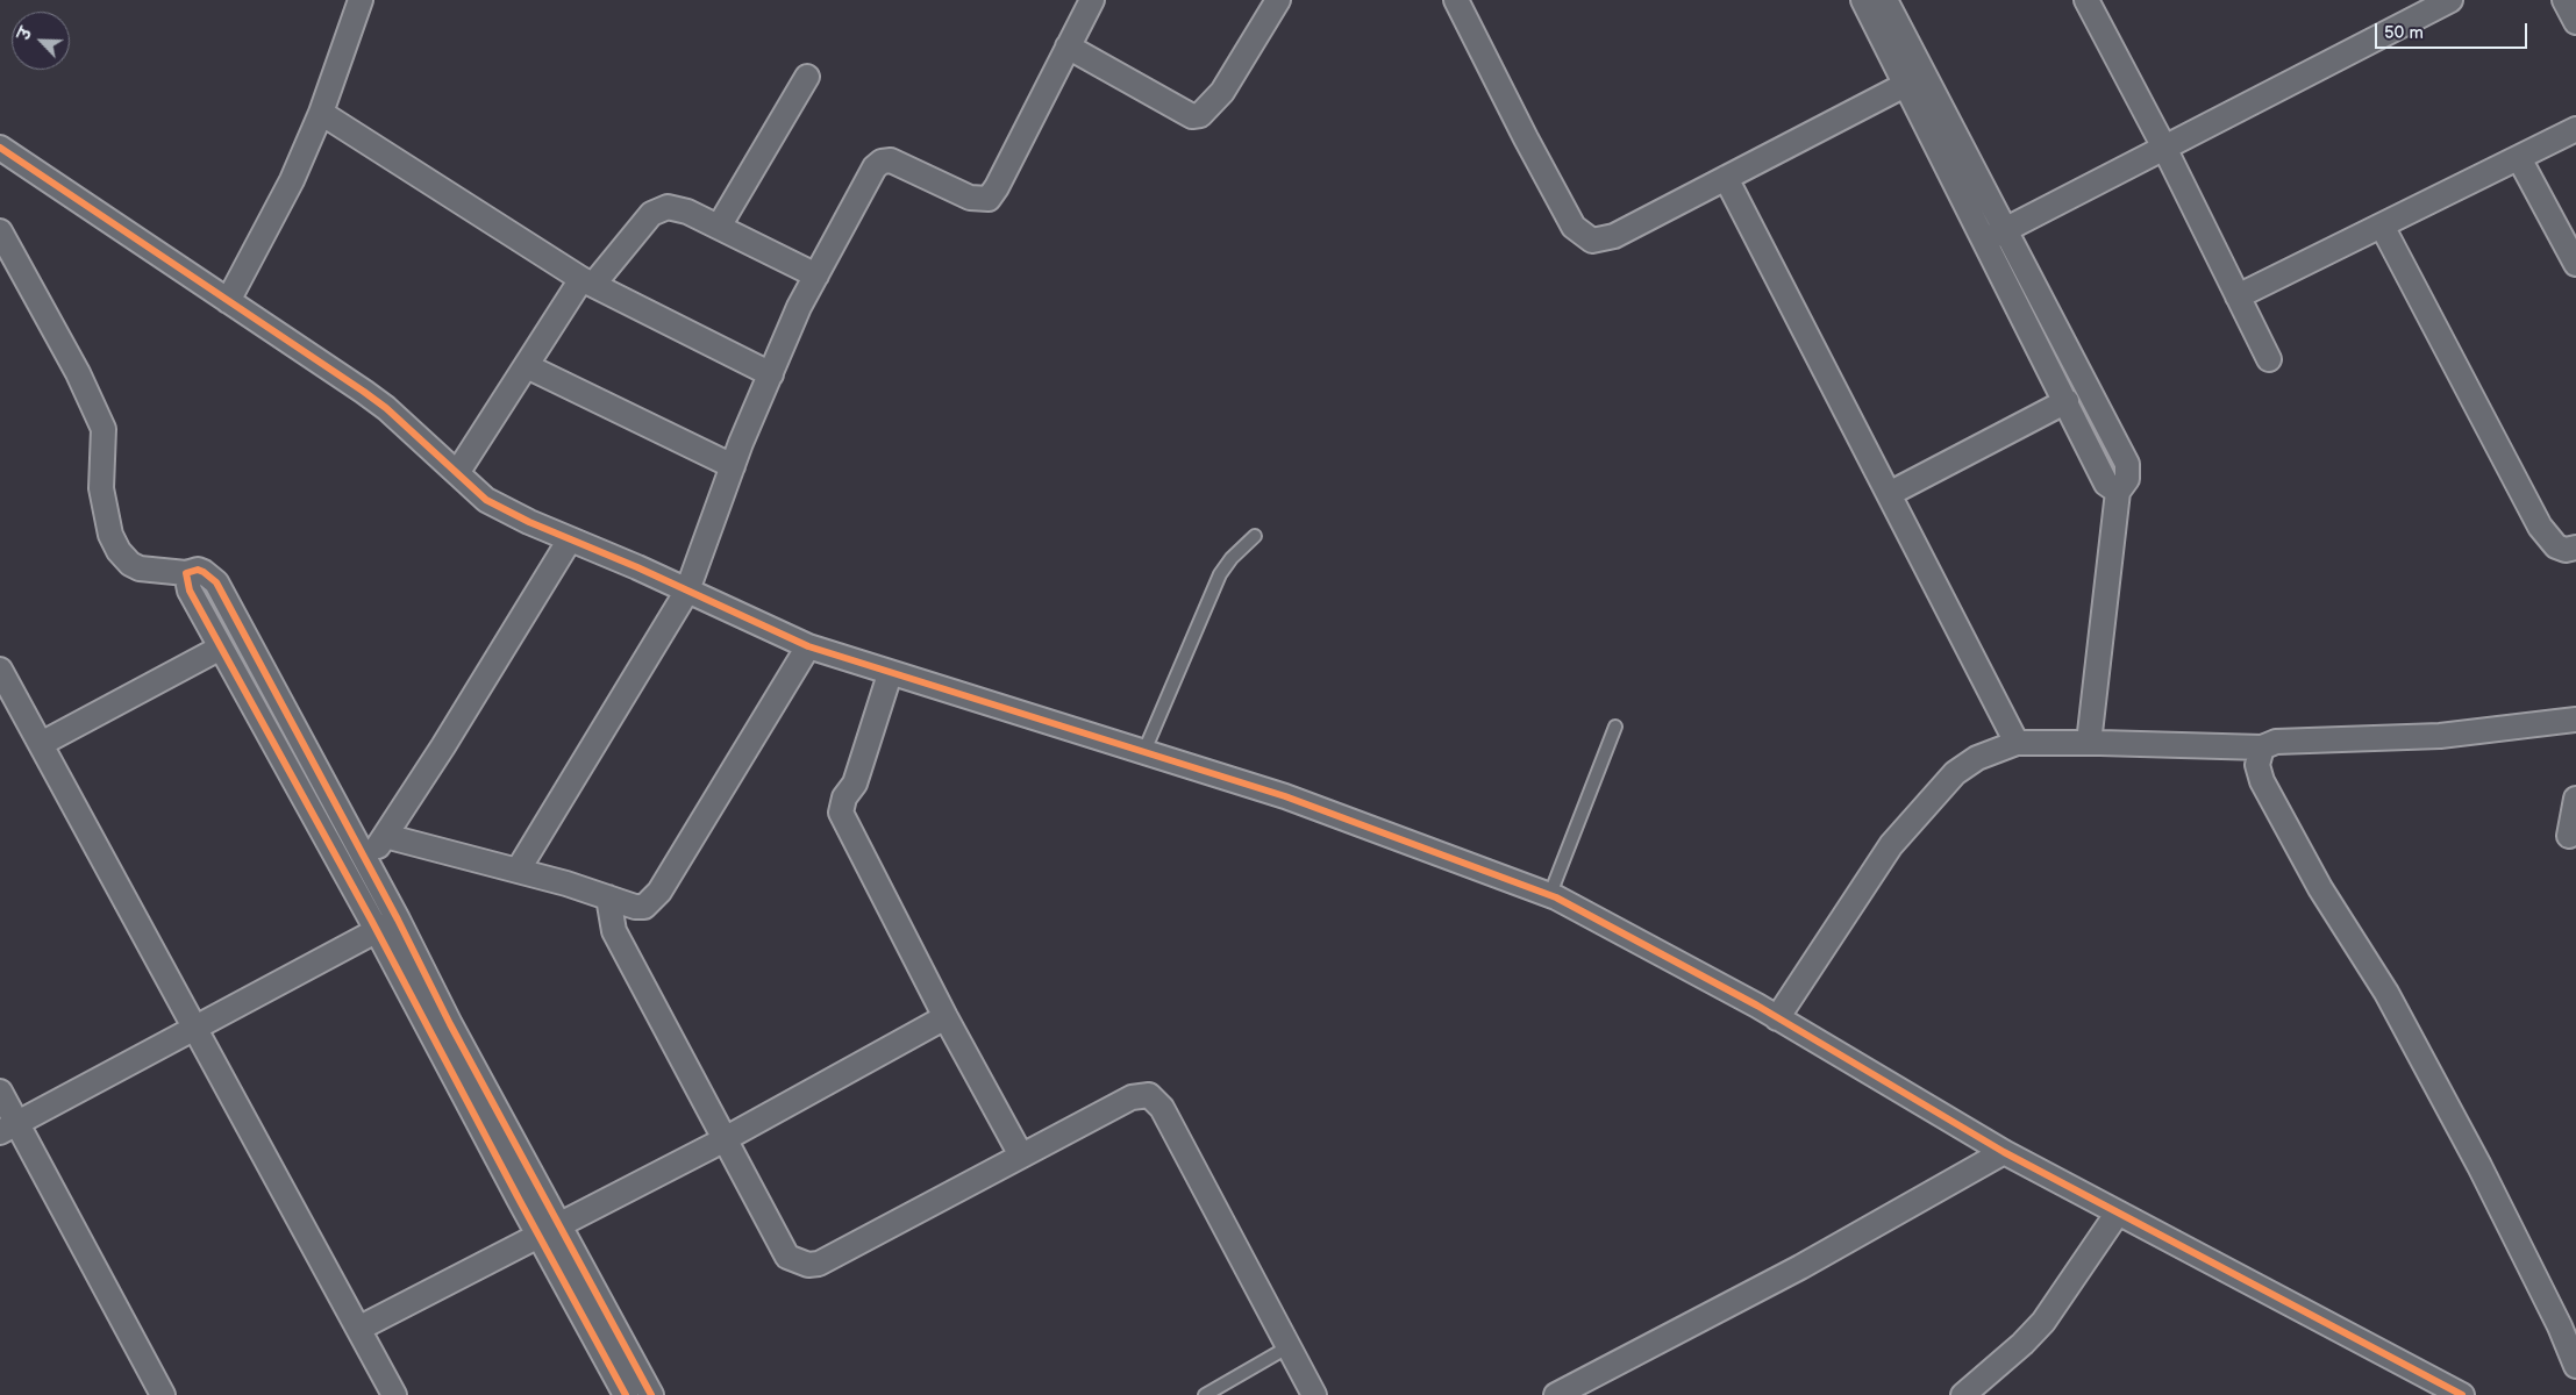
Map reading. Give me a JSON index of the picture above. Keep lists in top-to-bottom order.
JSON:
{
  "scale_bar": "50 m",
  "north": "top left"
}
